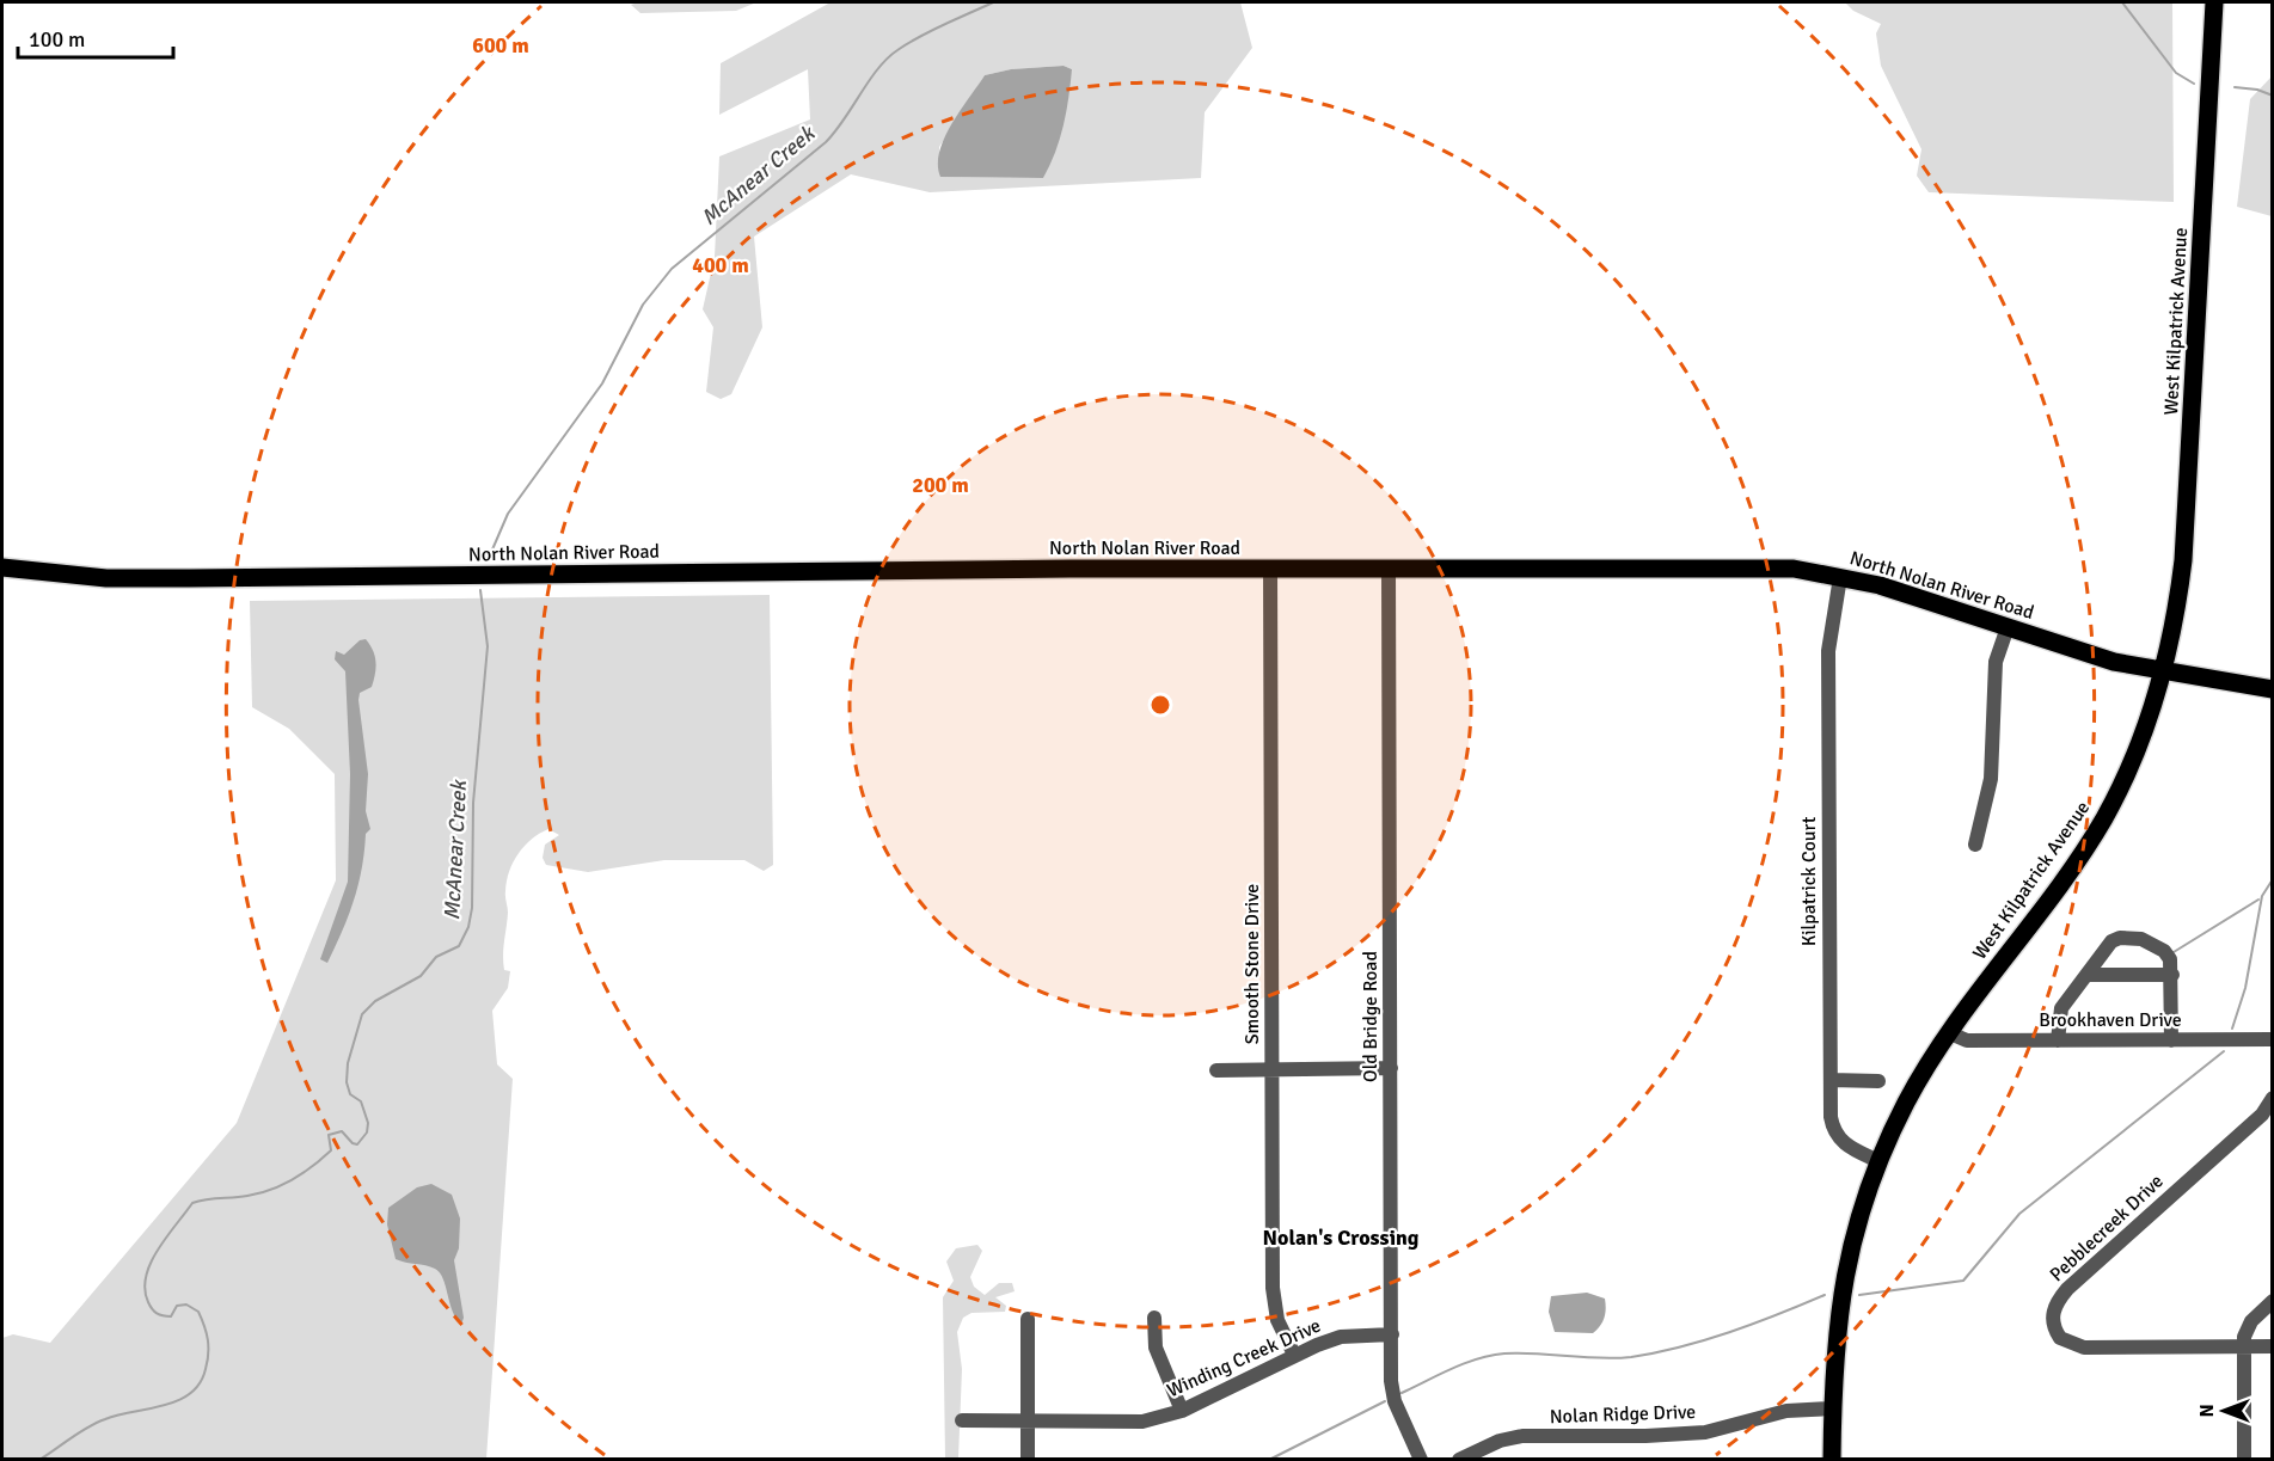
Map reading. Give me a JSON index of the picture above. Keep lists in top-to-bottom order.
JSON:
{
  "streets": {
    "main road": ["West Kilpatrick Avenue", "North Nolan River Road"],
    "street": [
      "Kilpatrick Court",
      "Smooth Stone Drive",
      "Old Bridge Road",
      "Brookhaven Drive",
      "Pebblecreek Drive",
      "Winding Creek Drive",
      "Nolan Ridge Drive"
    ]
  },
  "crossings": [
    ["West Kilpatrick Avenue", "North Nolan River Road"],
    ["West Kilpatrick Avenue", "Kilpatrick Court"],
    ["West Kilpatrick Avenue", "Brookhaven Drive"],
    ["West Kilpatrick Avenue", "Nolan Ridge Drive"],
    ["North Nolan River Road", "Kilpatrick Court"],
    ["North Nolan River Road", "Smooth Stone Drive"],
    ["North Nolan River Road", "Old Bridge Road"],
    ["Smooth Stone Drive", "Winding Creek Drive"],
    ["Old Bridge Road", "Winding Creek Drive"]
  ],
  "districts": ["Nolan's Crossing"],
  "water": ["McAnear Creek"],
  "scale_bar": "100 m",
  "north": "left",
  "rings": ["600 m", "400 m", "200 m"]
}
